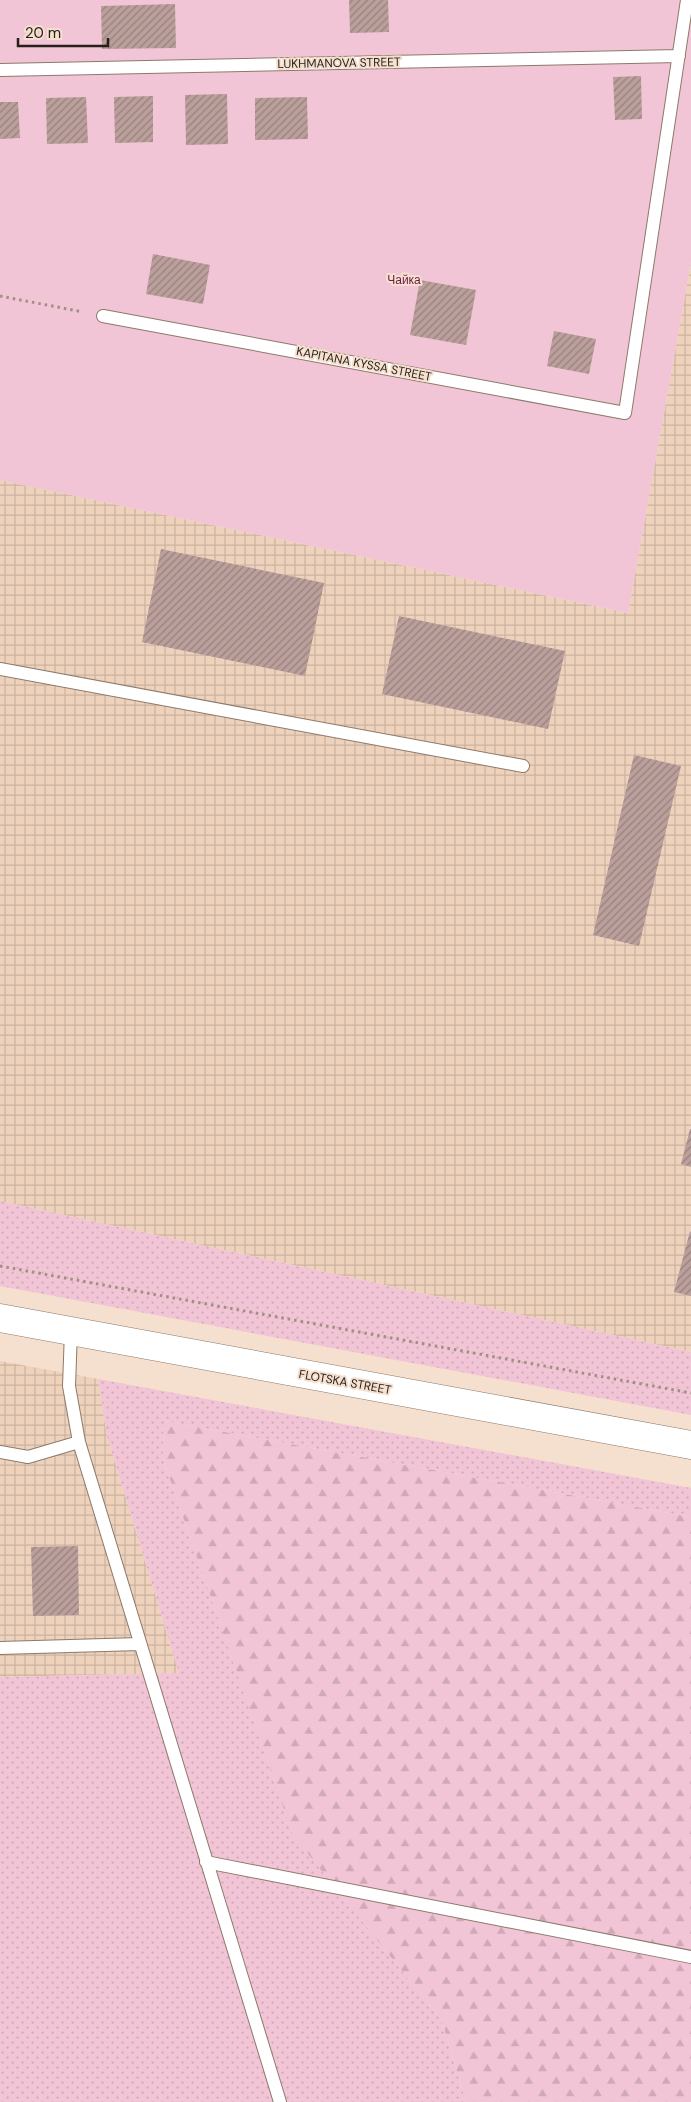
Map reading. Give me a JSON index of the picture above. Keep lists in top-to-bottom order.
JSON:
{
  "streets": {
    "street": ["FLOTSKA STREET"],
    "lane": ["LUKHMANOVA STREET", "KAPITANA KYSSA STREET"]
  },
  "crossings": [
    ["LUKHMANOVA STREET", "KAPITANA KYSSA STREET"]
  ],
  "parks": ["Чайка"],
  "scale_bar": "20 m"
}
